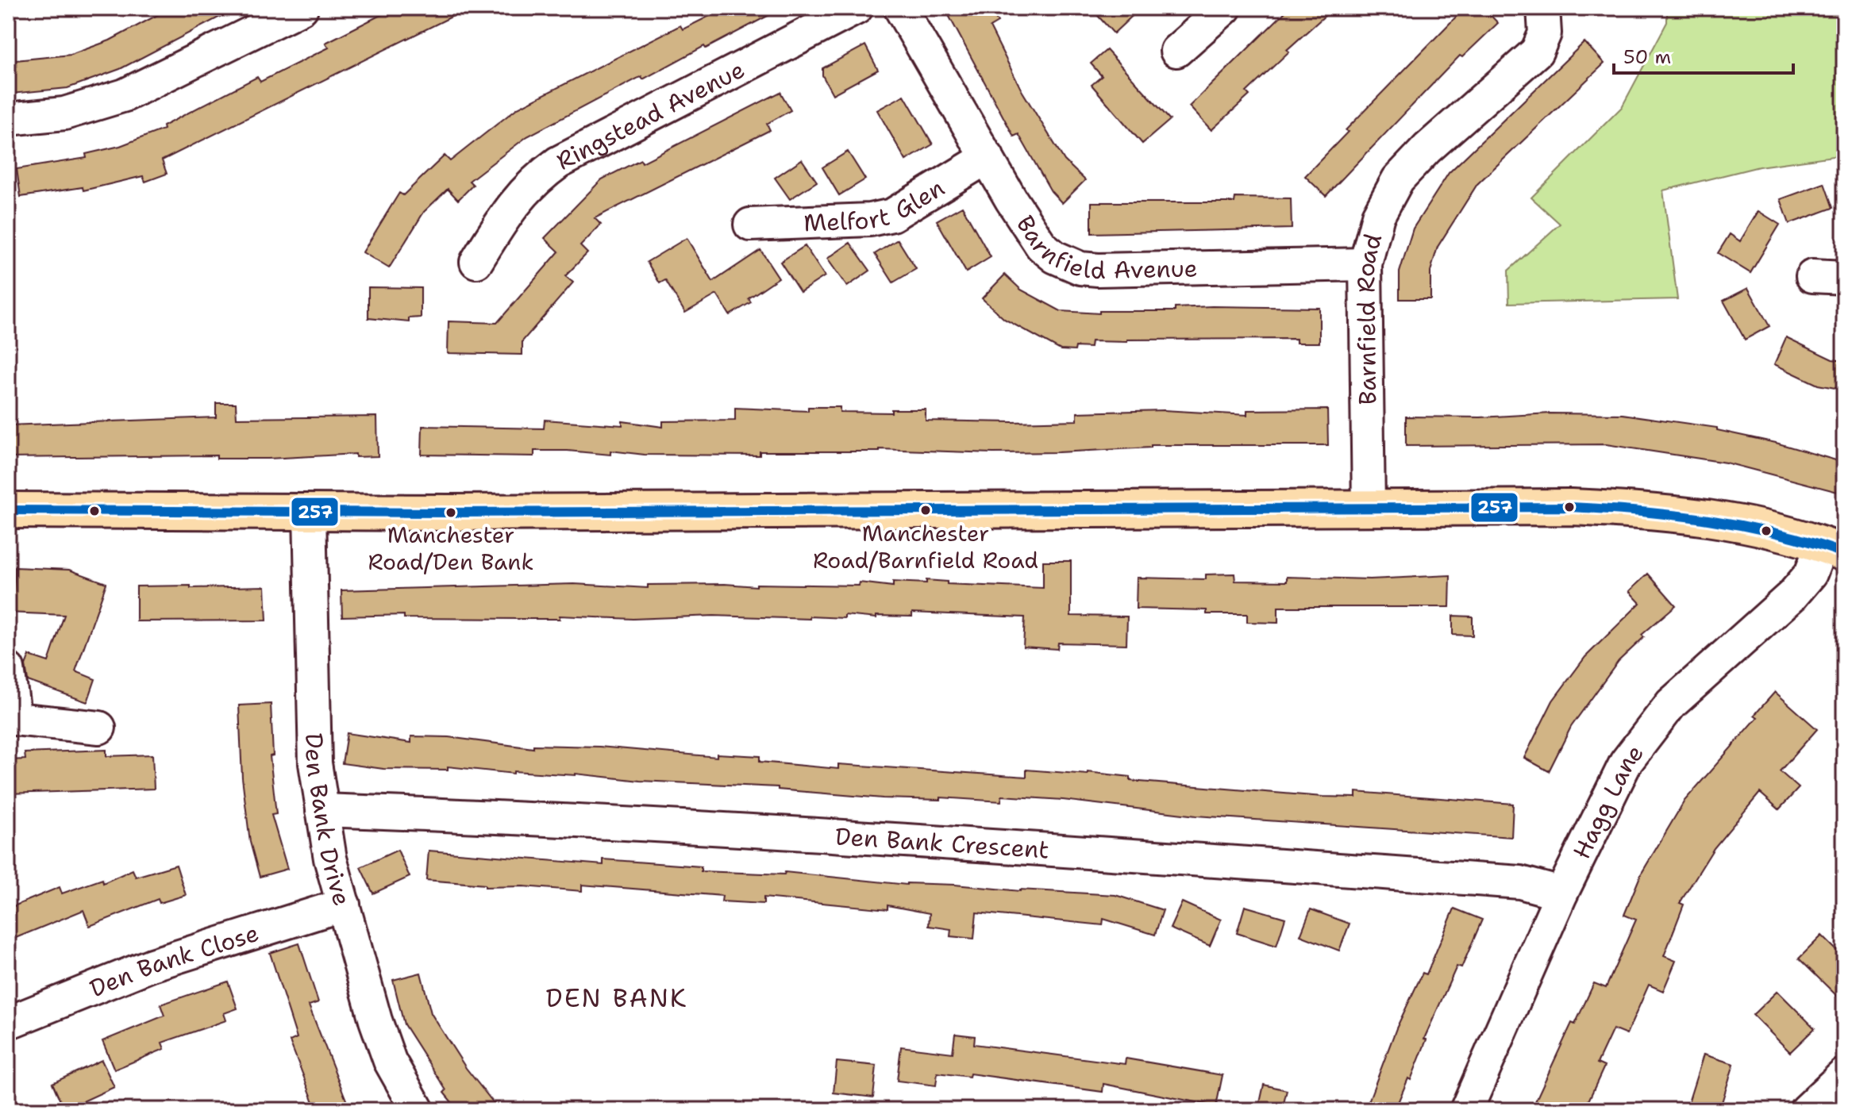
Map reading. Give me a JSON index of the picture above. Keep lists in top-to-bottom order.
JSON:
{
  "streets": {
    "street": [
      "Ringstead Avenue",
      "Melfort Glen",
      "Barnfield Avenue",
      "Barnfield Road",
      "Hagg Lane",
      "Den Bank Drive",
      "Den Bank Crescent",
      "Den Bank Close"
    ]
  },
  "crossings": [
    ["Melfort Glen", "Barnfield Avenue"],
    ["Barnfield Avenue", "Barnfield Road"],
    ["Hagg Lane", "Den Bank Crescent"],
    ["Den Bank Drive", "Den Bank Crescent"],
    ["Den Bank Drive", "Den Bank Close"]
  ],
  "districts": ["DEN BANK"],
  "places": ["Manchester Road/Barnfield Road", "Manchester Road/Den Bank"],
  "lines": ["transit line 257"],
  "scale_bar": "50 m"
}
